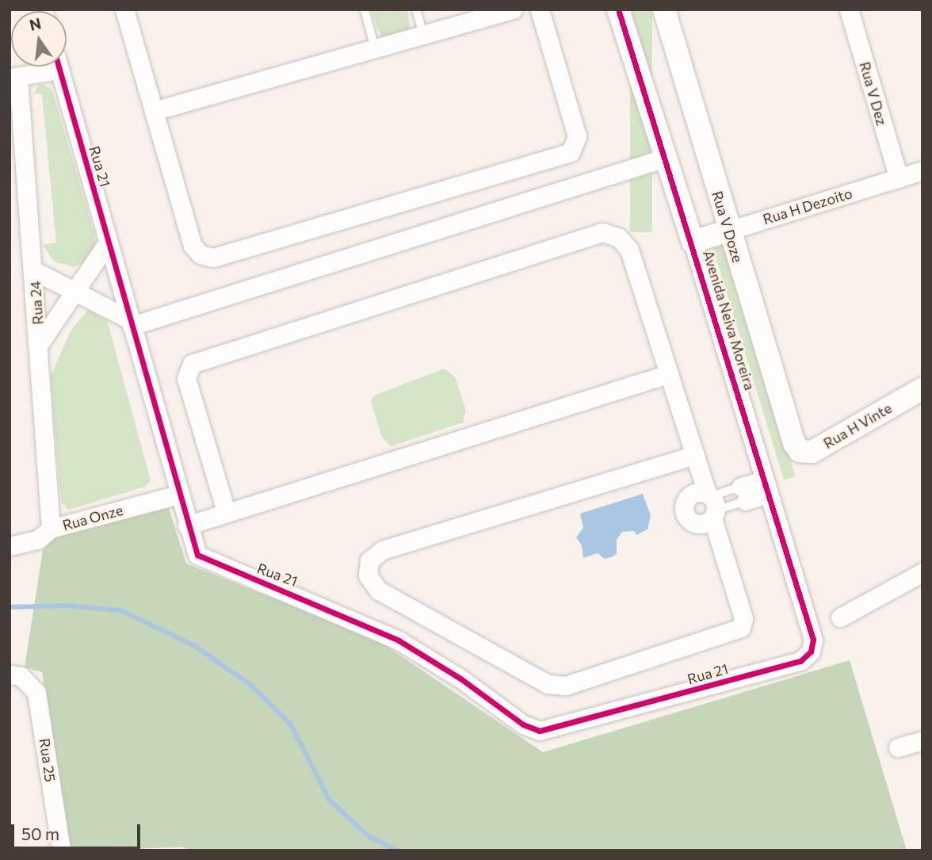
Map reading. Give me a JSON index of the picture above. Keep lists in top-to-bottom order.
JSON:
{
  "streets": {
    "street": [
      "Rua V Dez",
      "Rua 21",
      "Rua H Dezoito",
      "Rua V Doze",
      "Rua 24",
      "Avenida Neiva Moreira",
      "Rua H Vinte",
      "Rua Onze",
      "Rua 25"
    ]
  },
  "crossings": [
    ["Rua V Dez", "Rua H Dezoito"],
    ["Rua 21", "Avenida Neiva Moreira"],
    ["Rua 21", "Rua Onze"],
    ["Rua H Dezoito", "Rua V Doze"],
    ["Rua H Dezoito", "Avenida Neiva Moreira"],
    ["Rua V Doze", "Rua H Vinte"],
    ["Rua 24", "Rua Onze"]
  ],
  "scale_bar": "50 m",
  "north": "top"
}
